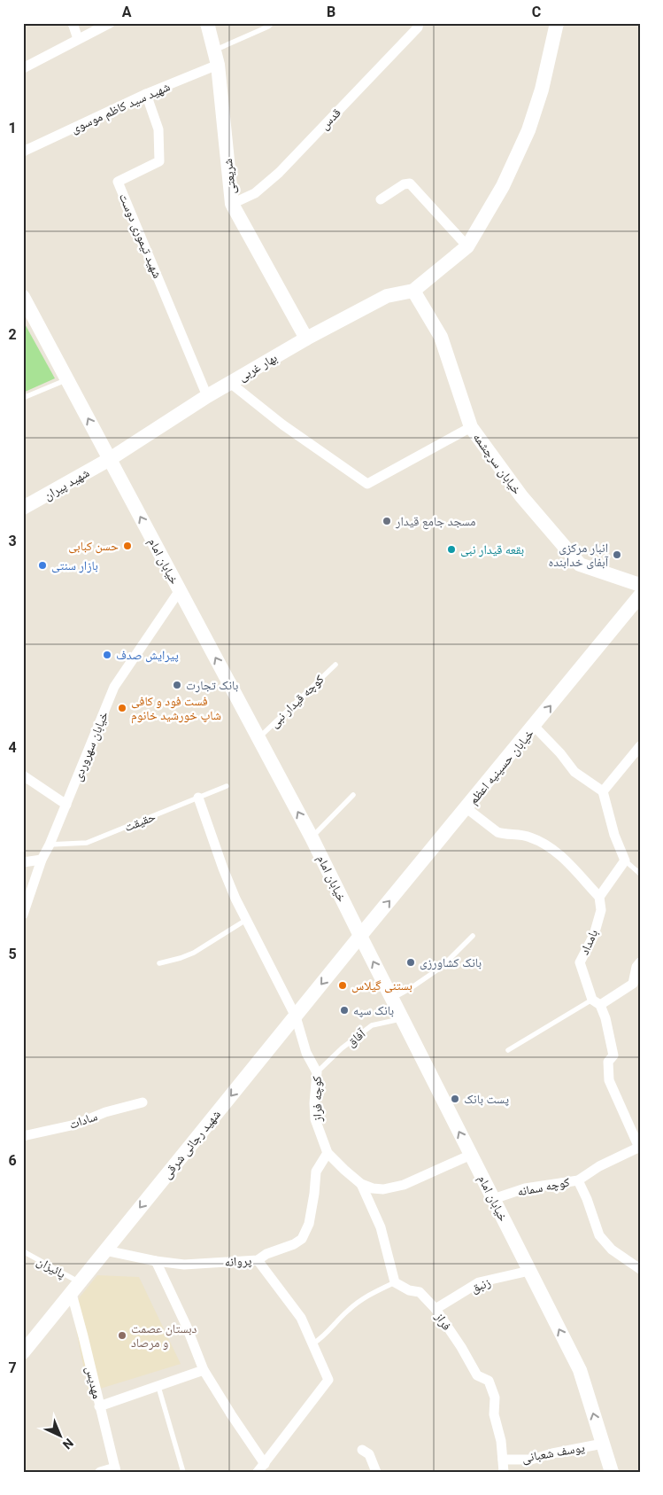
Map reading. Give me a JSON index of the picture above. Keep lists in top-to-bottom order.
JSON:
{
  "streets": {
    "street": [
      "شهید سید کاظم موسوی",
      "قدس",
      "شریعتی",
      "شهید تیموری دوست",
      "بهار غربی",
      "خیابان سرچشمه",
      "شهید پیران",
      "خیابان امام",
      "خیابان سهروردی",
      "خیابان حسینیه اعظم",
      "بامداد",
      "کوچه فراز",
      "سادات",
      "شهید رجائی شرقی",
      "کوچه سمانه",
      "پروانه",
      "زنبق",
      "فراز",
      "مهدیس",
      "یوسف شعبانی"
    ],
    "lane": [
      "کوچه قیدار نبی",
      "حقیقت",
      "آفاق",
      "پائیزان"
    ]
  },
  "crossings": [
    ["شهید سید کاظم موسوی", "شریعتی"],
    ["شهید سید کاظم موسوی", "شهید تیموری دوست"],
    ["قدس", "شریعتی"],
    ["شریعتی", "بهار غربی"],
    ["شهید تیموری دوست", "بهار غربی"],
    ["بهار غربی", "خیابان سرچشمه"],
    ["بهار غربی", "شهید پیران"],
    ["بهار غربی", "خیابان امام"],
    ["شهید پیران", "خیابان امام"],
    ["خیابان امام", "کوچه قیدار نبی"],
    ["خیابان امام", "خیابان سهروردی"],
    ["خیابان امام", "خیابان حسینیه اعظم"],
    ["خیابان امام", "آفاق"],
    ["خیابان امام", "کوچه فراز"],
    ["خیابان امام", "شهید رجائی شرقی"],
    ["خیابان امام", "کوچه سمانه"],
    ["خیابان امام", "زنبق"],
    ["خیابان امام", "یوسف شعبانی"],
    ["خیابان سهروردی", "حقیقت"],
    ["خیابان حسینیه اعظم", "شهید رجائی شرقی"],
    ["حقیقت", "کوچه فراز"],
    ["بامداد", "کوچه سمانه"],
    ["آفاق", "کوچه فراز"],
    ["کوچه فراز", "شهید رجائی شرقی"],
    ["کوچه فراز", "پروانه"],
    ["شهید رجائی شرقی", "پروانه"],
    ["شهید رجائی شرقی", "پائیزان"],
    ["شهید رجائی شرقی", "مهدیس"],
    ["پائیزان", "مهدیس"],
    ["زنبق", "فراز"],
    ["فراز", "یوسف شعبانی"]
  ],
  "one_way": ["خیابان امام", "خیابان حسینیه اعظم", "شهید رجائی شرقی"],
  "places": [
    "مسجد جامع قیدار",
    "حسن کبابی",
    "بقعه قیدار نبی",
    "انبار مرکزی آبفای خدابنده",
    "بازار سنتی",
    "پیرایش صدف",
    "بانک تجارت",
    "فست فود و کافی شاپ خورشید خانوم",
    "بانک کشاورزی",
    "بستنی گیلاس",
    "بانک سپه",
    "پست بانک",
    "دبستان عصمت و مرصاد"
  ],
  "north": "bottom right",
  "grid": {
    "columns": ["A", "B", "C"],
    "rows": [
      "1",
      "2",
      "3",
      "4",
      "5",
      "6",
      "7"
    ]
  }
}
